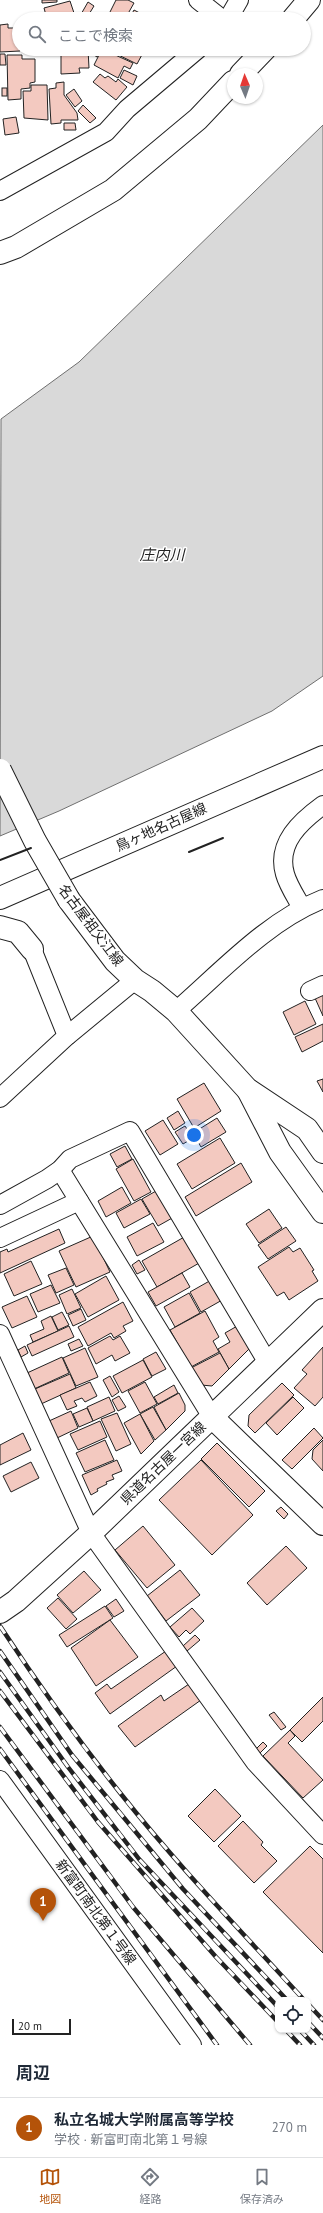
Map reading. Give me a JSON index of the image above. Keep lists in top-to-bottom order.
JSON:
{
  "streets": {
    "main road": ["鳥ヶ地名古屋線", "名古屋祖父江線", "県道名古屋一宮線"],
    "street": ["新富町南北第１号線"]
  },
  "water": ["庄内川"],
  "scale_bar": "20 m",
  "north": "top",
  "page": {
    "search": "ここで検索",
    "pins": "1",
    "scale": "20 m",
    "heading": "周辺",
    "list": [
      {
        "mark": "1",
        "name": "私立名城大学附属高等学校",
        "note": "学校 · 新富町南北第１号線",
        "value": "270 m"
      }
    ],
    "nav": ["地図", "経路", "保存済み"]
  }
}
